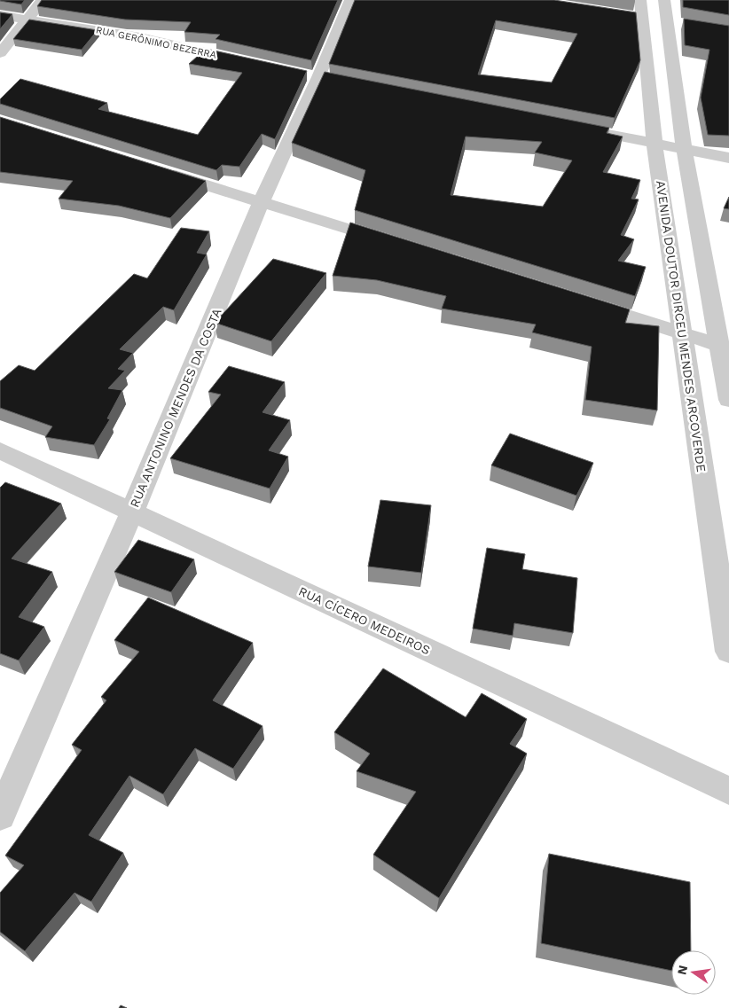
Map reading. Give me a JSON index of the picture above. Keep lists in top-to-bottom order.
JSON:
{
  "streets": {
    "street": [
      "RUA GERÔNIMO BEZERRA",
      "AVENIDA DOUTOR DIRCEU MENDES ARCOVERDE",
      "RUA ANTONINO MENDES DA COSTA",
      "RUA CÍCERO MEDEIROS"
    ]
  },
  "crossings": [
    ["RUA ANTONINO MENDES DA COSTA", "RUA CÍCERO MEDEIROS"]
  ],
  "north": "left"
}
